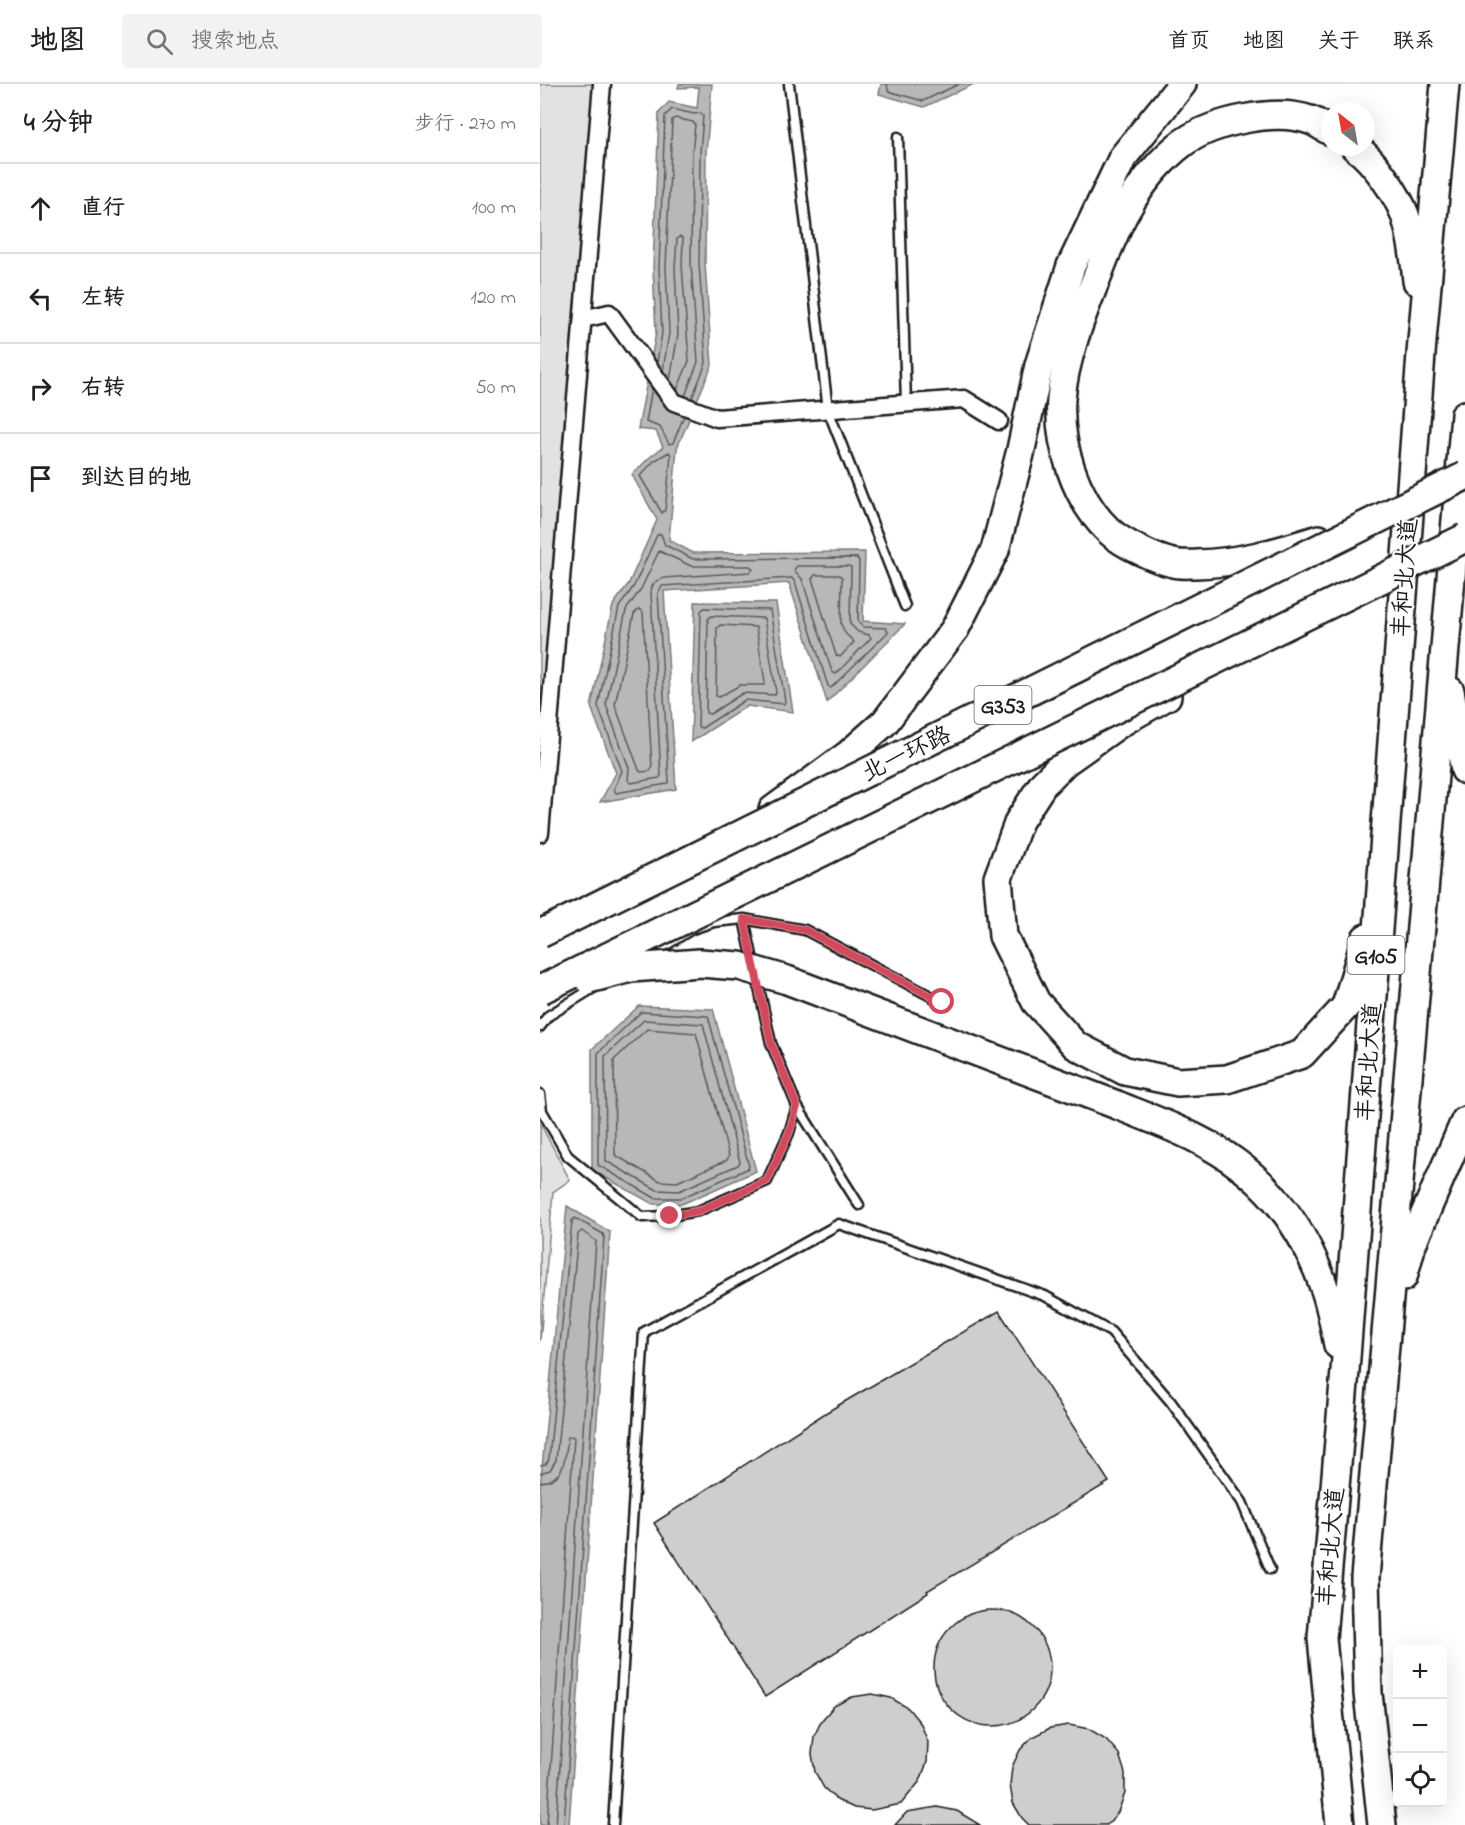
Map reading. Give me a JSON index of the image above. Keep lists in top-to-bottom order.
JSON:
{
  "streets": {
    "highway": [
      "丰和北大道",
      "G353",
      "北一环路",
      "G105"
    ]
  },
  "north": "top left",
  "page": {
    "header": "地图",
    "search": "搜索地点",
    "nav": [
      "首页",
      "地图",
      "关于",
      "联系"
    ],
    "heading": ["4 分钟", "步行 · 270 m"],
    "list": [
      ["直行", "100 m"],
      ["左转", "120 m"],
      ["右转", "50 m"],
      "到达目的地"
    ],
    "map_buttons": ["+", "−"]
  }
}
